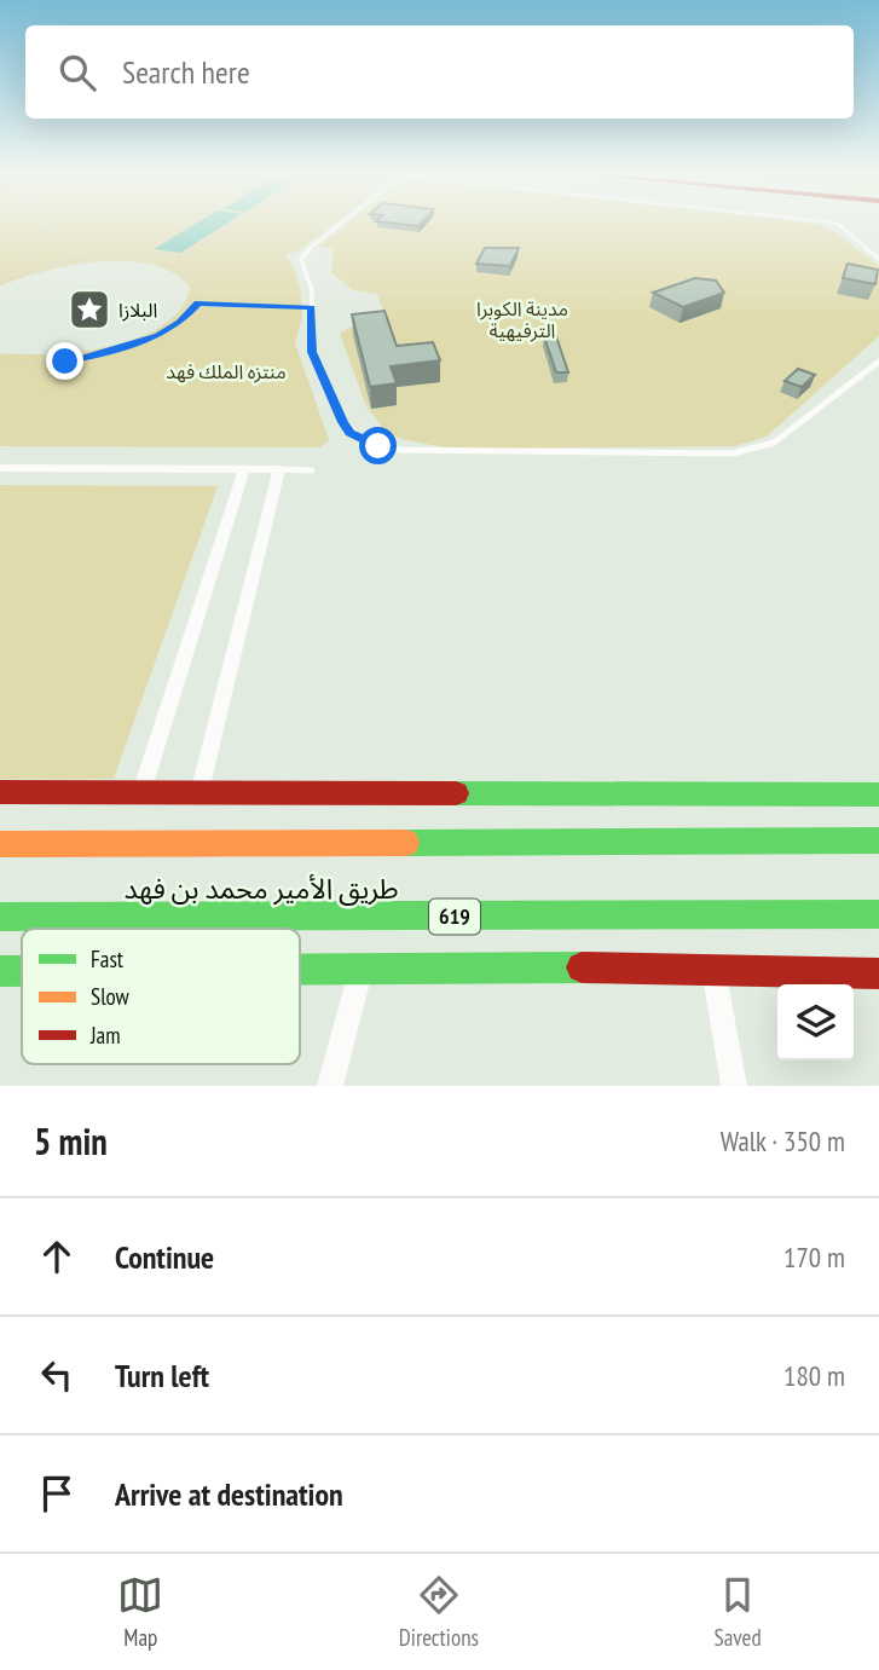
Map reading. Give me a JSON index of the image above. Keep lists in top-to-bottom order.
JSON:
{
  "streets": {
    "main road": ["طريق الأمير محمد بن فهد", "619"]
  },
  "parks": ["مدينة الكوبرا الترفيهية", "منتزه الملك فهد"],
  "places": {
    "place": ["البلازا"]
  },
  "legend": ["Fast", "Slow", "Jam"],
  "page": {
    "search": "Search here",
    "heading": ["5 min", "Walk · 350 m"],
    "list": [
      ["Continue", "170 m"],
      ["Turn left", "180 m"],
      "Arrive at destination"
    ],
    "nav": ["Map", "Directions", "Saved"]
  }
}
